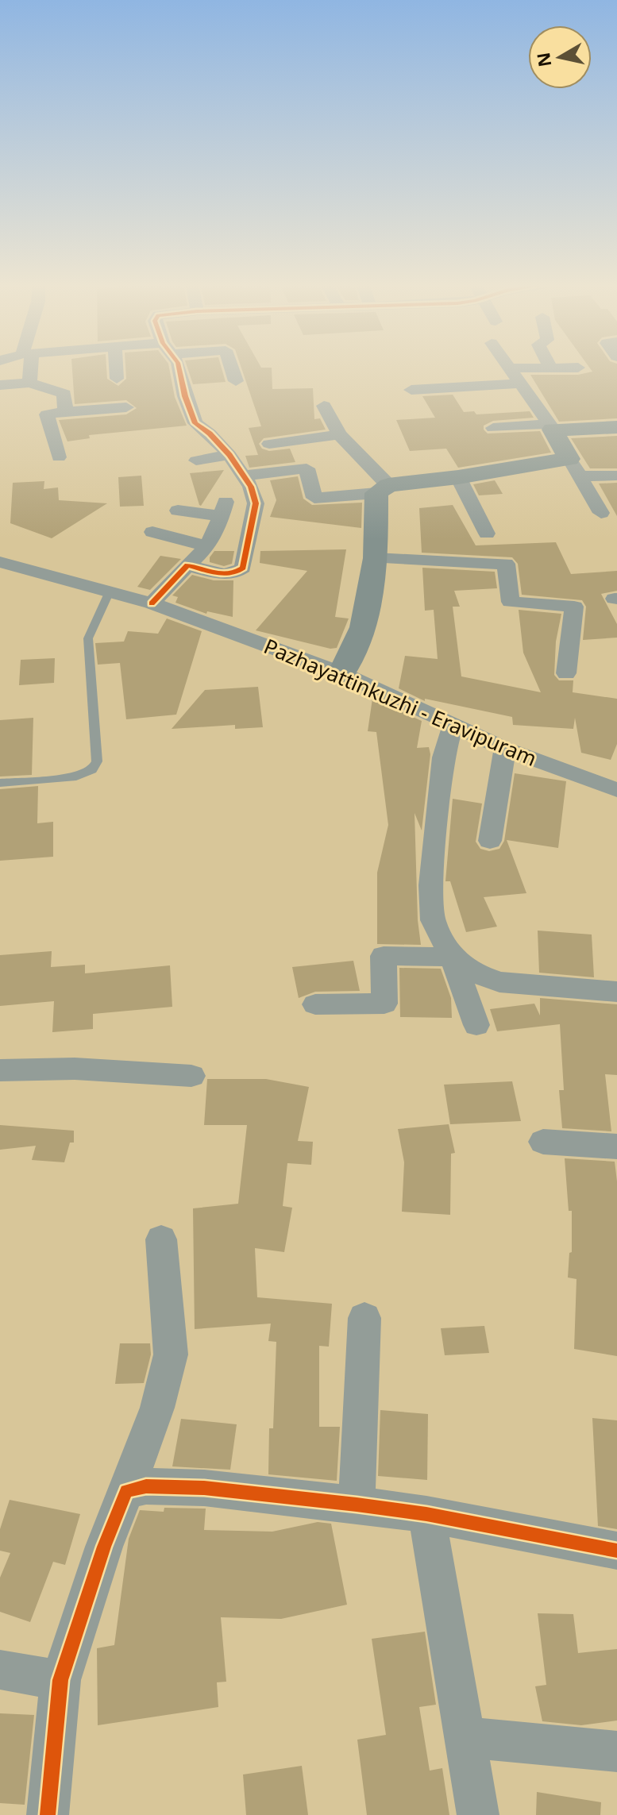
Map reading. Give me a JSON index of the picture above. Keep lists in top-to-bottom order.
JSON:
{
  "streets": {
    "street": ["Pazhayattinkuzhi - Eravipuram"]
  },
  "north": "left"
}
